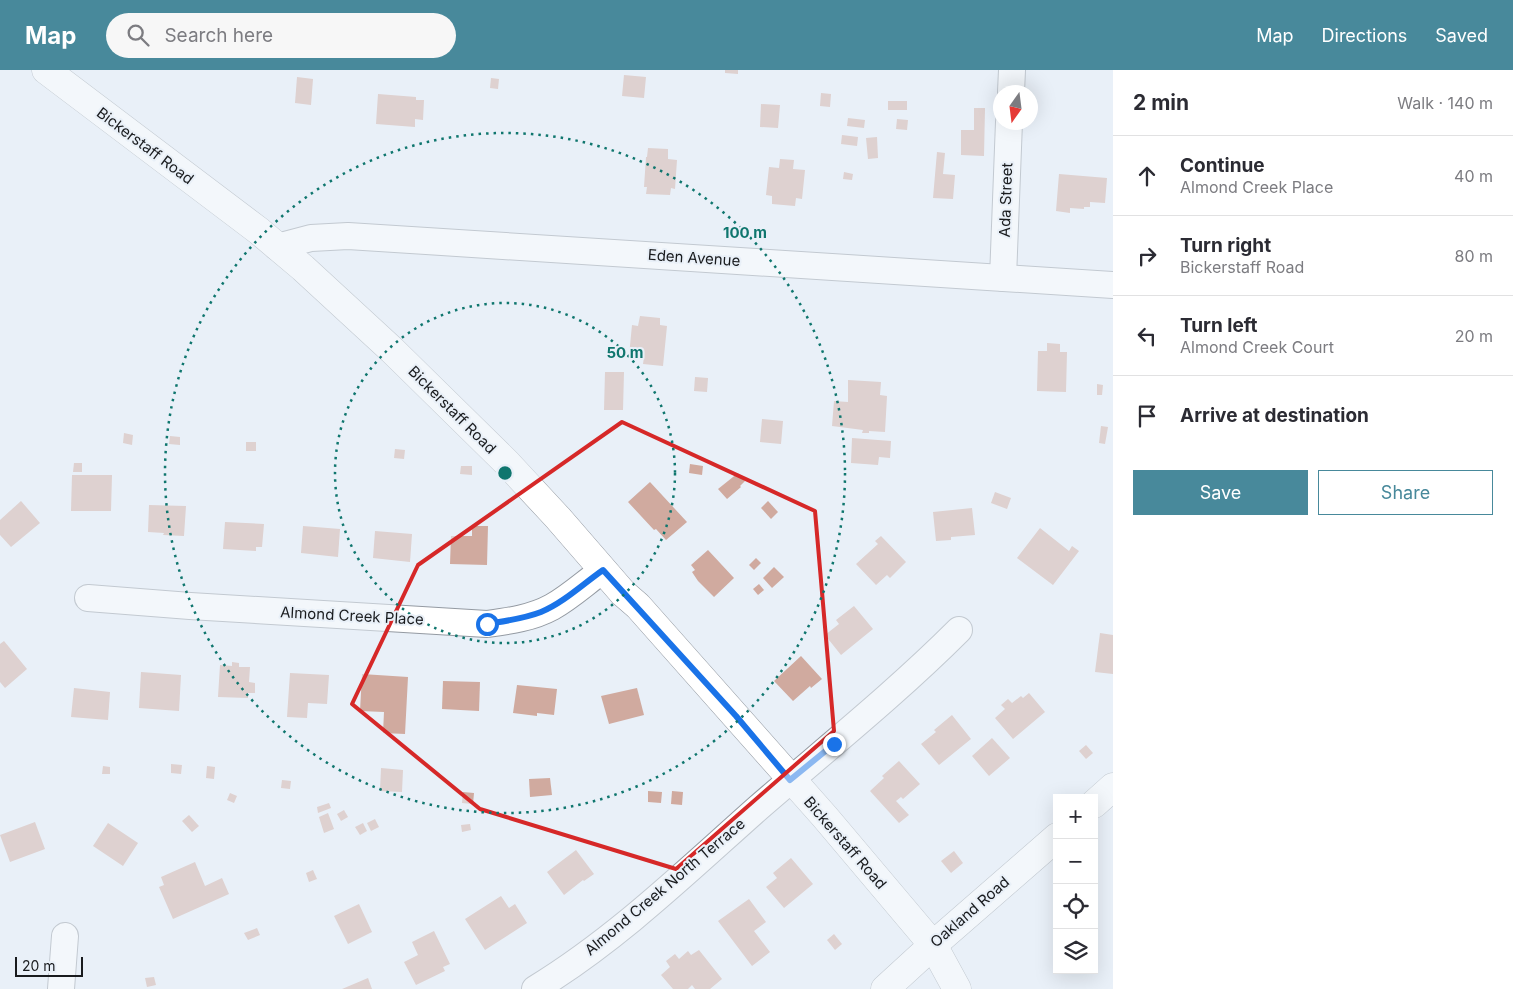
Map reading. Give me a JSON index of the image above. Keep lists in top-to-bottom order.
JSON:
{
  "streets": {
    "street": [
      "Bickerstaff Road",
      "Ada Street",
      "Eden Avenue",
      "Almond Creek Place",
      "Almond Creek North Terrace",
      "Oakland Road"
    ]
  },
  "crossings": [
    ["Bickerstaff Road", "Eden Avenue"],
    ["Bickerstaff Road", "Almond Creek Place"],
    ["Bickerstaff Road", "Almond Creek North Terrace"],
    ["Bickerstaff Road", "Oakland Road"],
    ["Ada Street", "Eden Avenue"]
  ],
  "scale_bar": "20 m",
  "north": "bottom",
  "page": {
    "header": "Map",
    "search": "Search here",
    "nav": ["Map", "Directions", "Saved"],
    "heading": ["2 min", "Walk · 140 m"],
    "list": [
      ["Continue", "Almond Creek Place", "40 m"],
      ["Turn right", "Bickerstaff Road", "80 m"],
      ["Turn left", "Almond Creek Court", "20 m"],
      "Arrive at destination"
    ],
    "buttons": ["Save", "Share"],
    "map_buttons": ["+", "−"],
    "scale": "20 m"
  },
  "rings": ["100 m", "50 m"]
}
